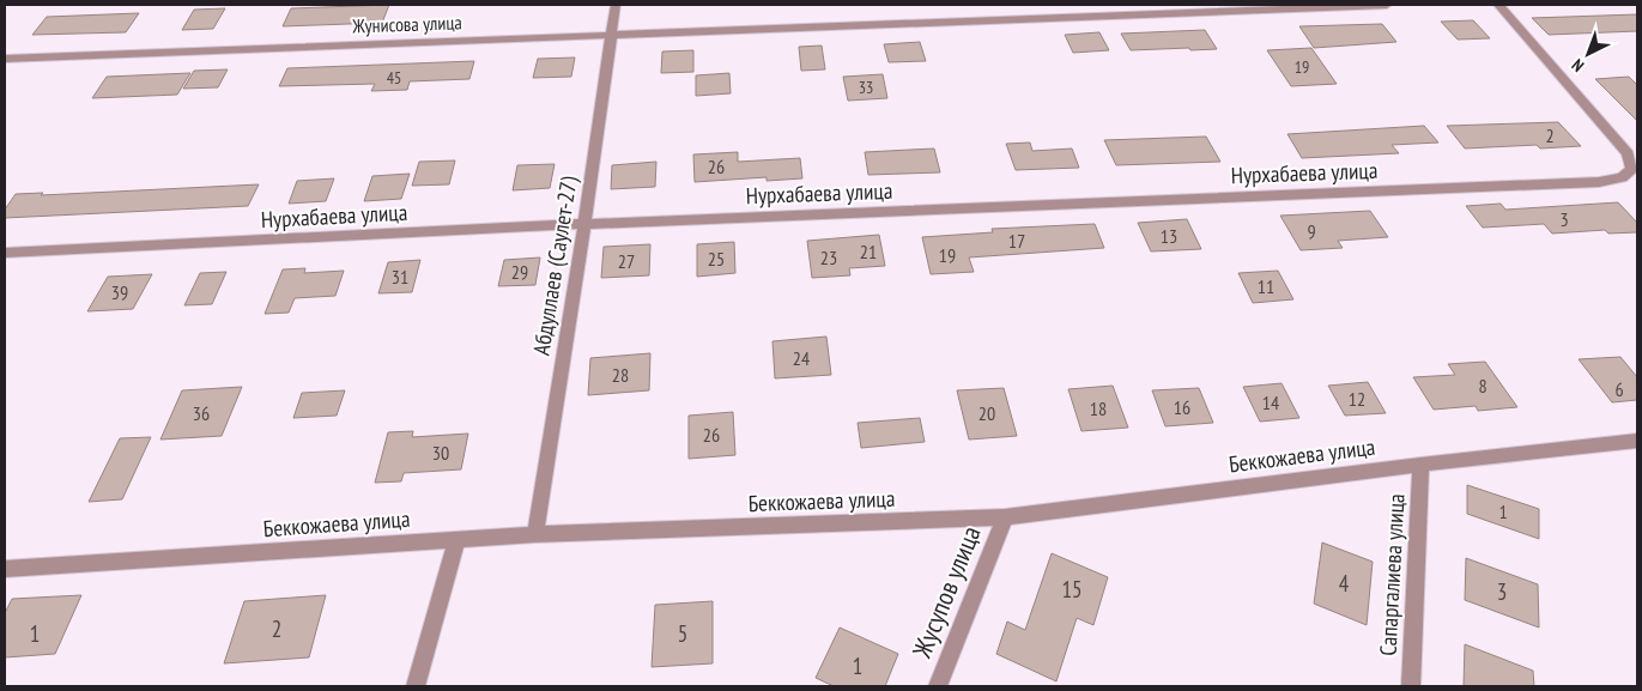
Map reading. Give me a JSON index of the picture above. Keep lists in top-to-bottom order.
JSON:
{
  "streets": {
    "street": [
      "Жунисова улица",
      "Нурхабаева улица",
      "Абдуллаев (Саулет-27)",
      "Беккожаева улица",
      "Сапаргалиева улица",
      "Жусупов улица"
    ]
  },
  "crossings": [
    ["Жунисова улица", "Абдуллаев (Саулет-27)"],
    ["Нурхабаева улица", "Абдуллаев (Саулет-27)"],
    ["Абдуллаев (Саулет-27)", "Беккожаева улица"],
    ["Беккожаева улица", "Сапаргалиева улица"],
    ["Беккожаева улица", "Жусупов улица"]
  ],
  "house_numbers": [
    "19",
    "45",
    "33",
    "2",
    "26",
    "3",
    "9",
    "13",
    "17",
    "21",
    "19",
    "23",
    "25",
    "27",
    "29",
    "31",
    "11",
    "39",
    "24",
    "28",
    "8",
    "6",
    "12",
    "14",
    "16",
    "18",
    "36",
    "20",
    "26",
    "30",
    "1",
    "4",
    "15",
    "3",
    "2",
    "1",
    "5",
    "1"
  ],
  "north": "bottom left"
}
